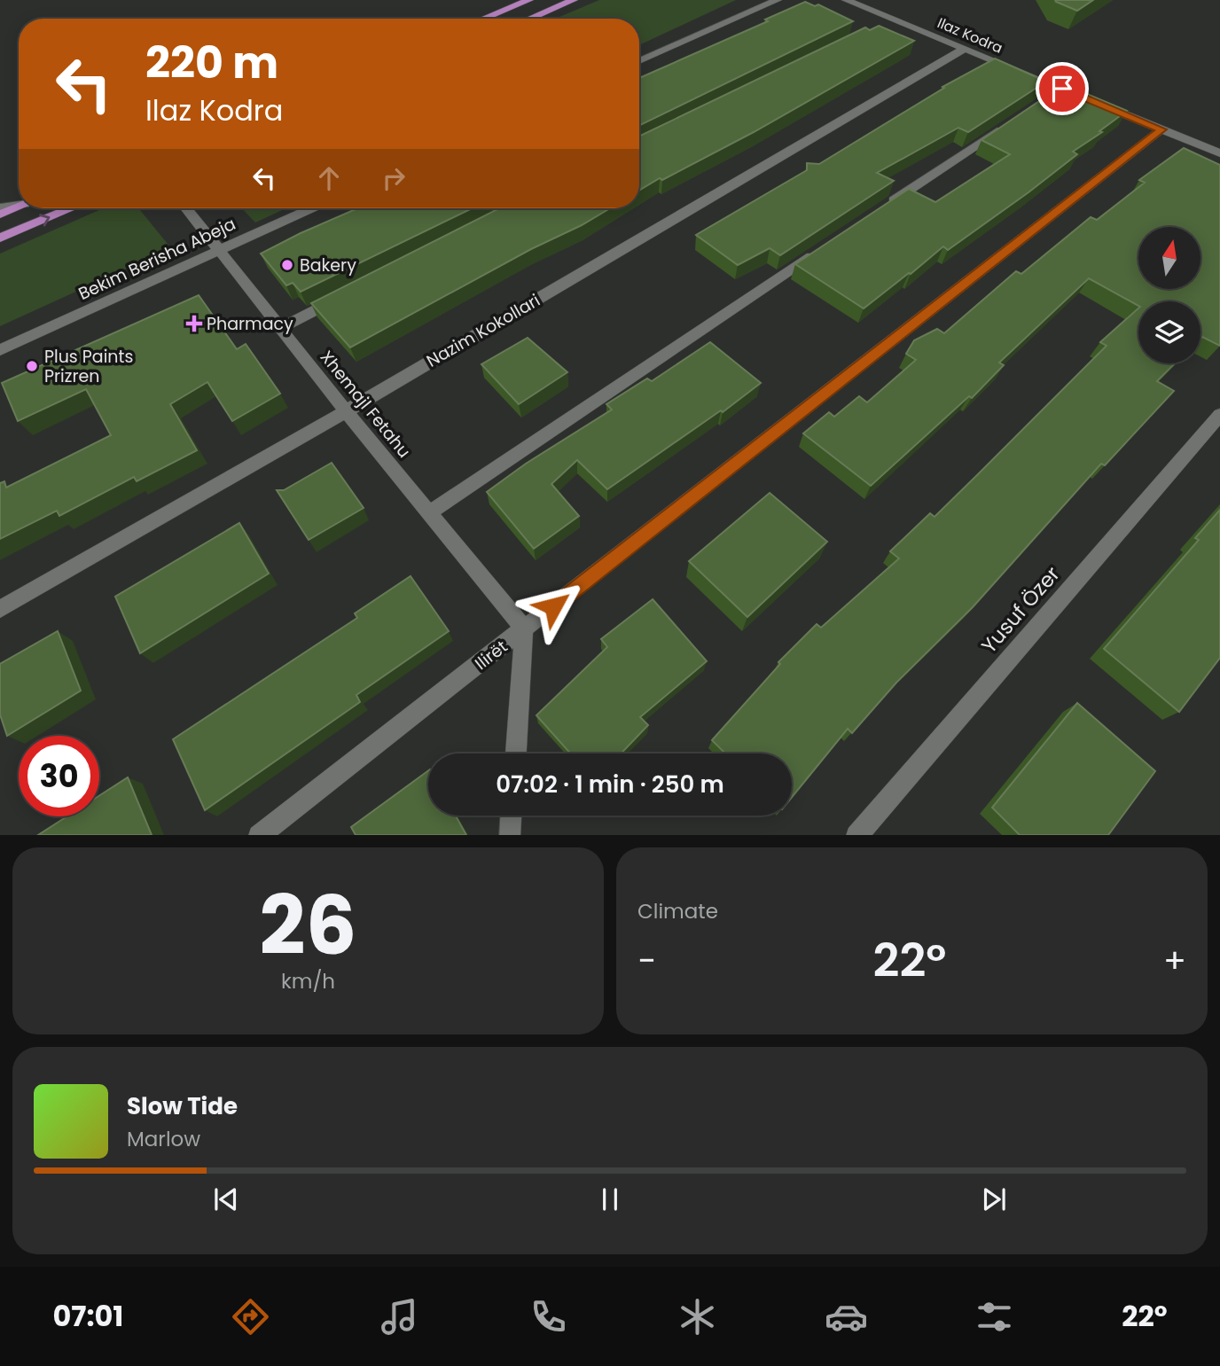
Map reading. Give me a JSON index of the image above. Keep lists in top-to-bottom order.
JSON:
{
  "streets": {
    "street": [
      "Ilaz Kodra",
      "Bekim Berisha Abeja",
      "Nazim Kokollari",
      "Xhemajl Fetahu",
      "Yusuf Özer",
      "Ilirët"
    ]
  },
  "crossings": [
    ["Ilaz Kodra", "Nazim Kokollari"],
    ["Ilaz Kodra", "Ilirët"],
    ["Bekim Berisha Abeja", "Xhemajl Fetahu"],
    ["Nazim Kokollari", "Xhemajl Fetahu"],
    ["Xhemajl Fetahu", "Ilirët"]
  ],
  "places": {
    "other": ["Bakery", "Plus Paints Prizren"],
    "health": ["Pharmacy"]
  },
  "north": "top",
  "page": {
    "turn": ["220 m", "Ilaz Kodra"],
    "limit": "30",
    "trip": "07:02 · 1 min · 250 m",
    "tile": [
      ["26", "km/h"],
      "Climate"
    ],
    "heat": ["−", "22°", "+"],
    "song": ["Slow Tide", "Marlow"],
    "tabs": ["07:01", "22°"]
  }
}
